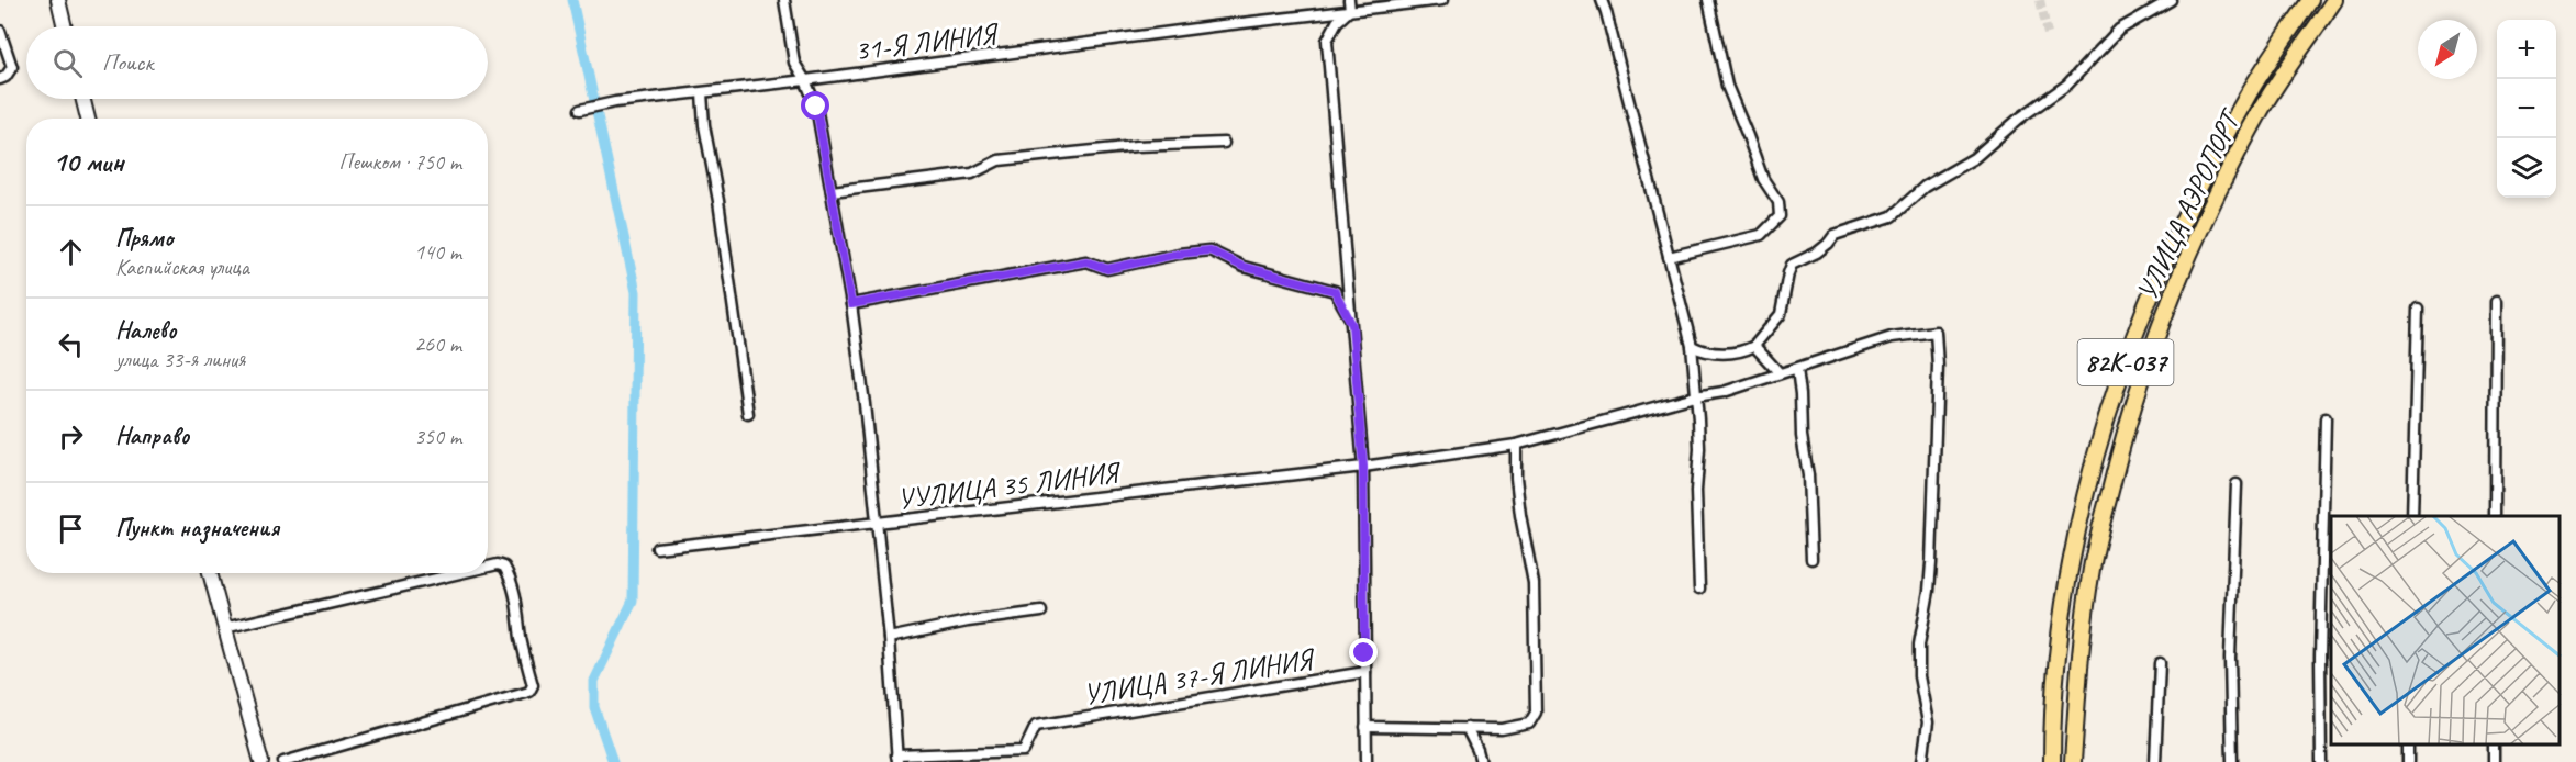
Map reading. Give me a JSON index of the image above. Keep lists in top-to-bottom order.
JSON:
{
  "streets": {
    "main road": ["УЛИЦА АЭРОПОРТ", "82К-037"],
    "street": ["31-Я ЛИНИЯ", "УУЛИЦА 35 ЛИНИЯ", "УЛИЦА 37-Я ЛИНИЯ"]
  },
  "north": "bottom left",
  "page": {
    "map_buttons": ["+", "−"],
    "search": "Поиск",
    "heading": ["10 мин", "Пешком · 750 m"],
    "list": [
      ["Прямо", "Каспийская улица", "140 m"],
      ["Налево", "улица 33-я линия", "260 m"],
      ["Направо", "350 m"],
      "Пункт назначения"
    ]
  }
}
